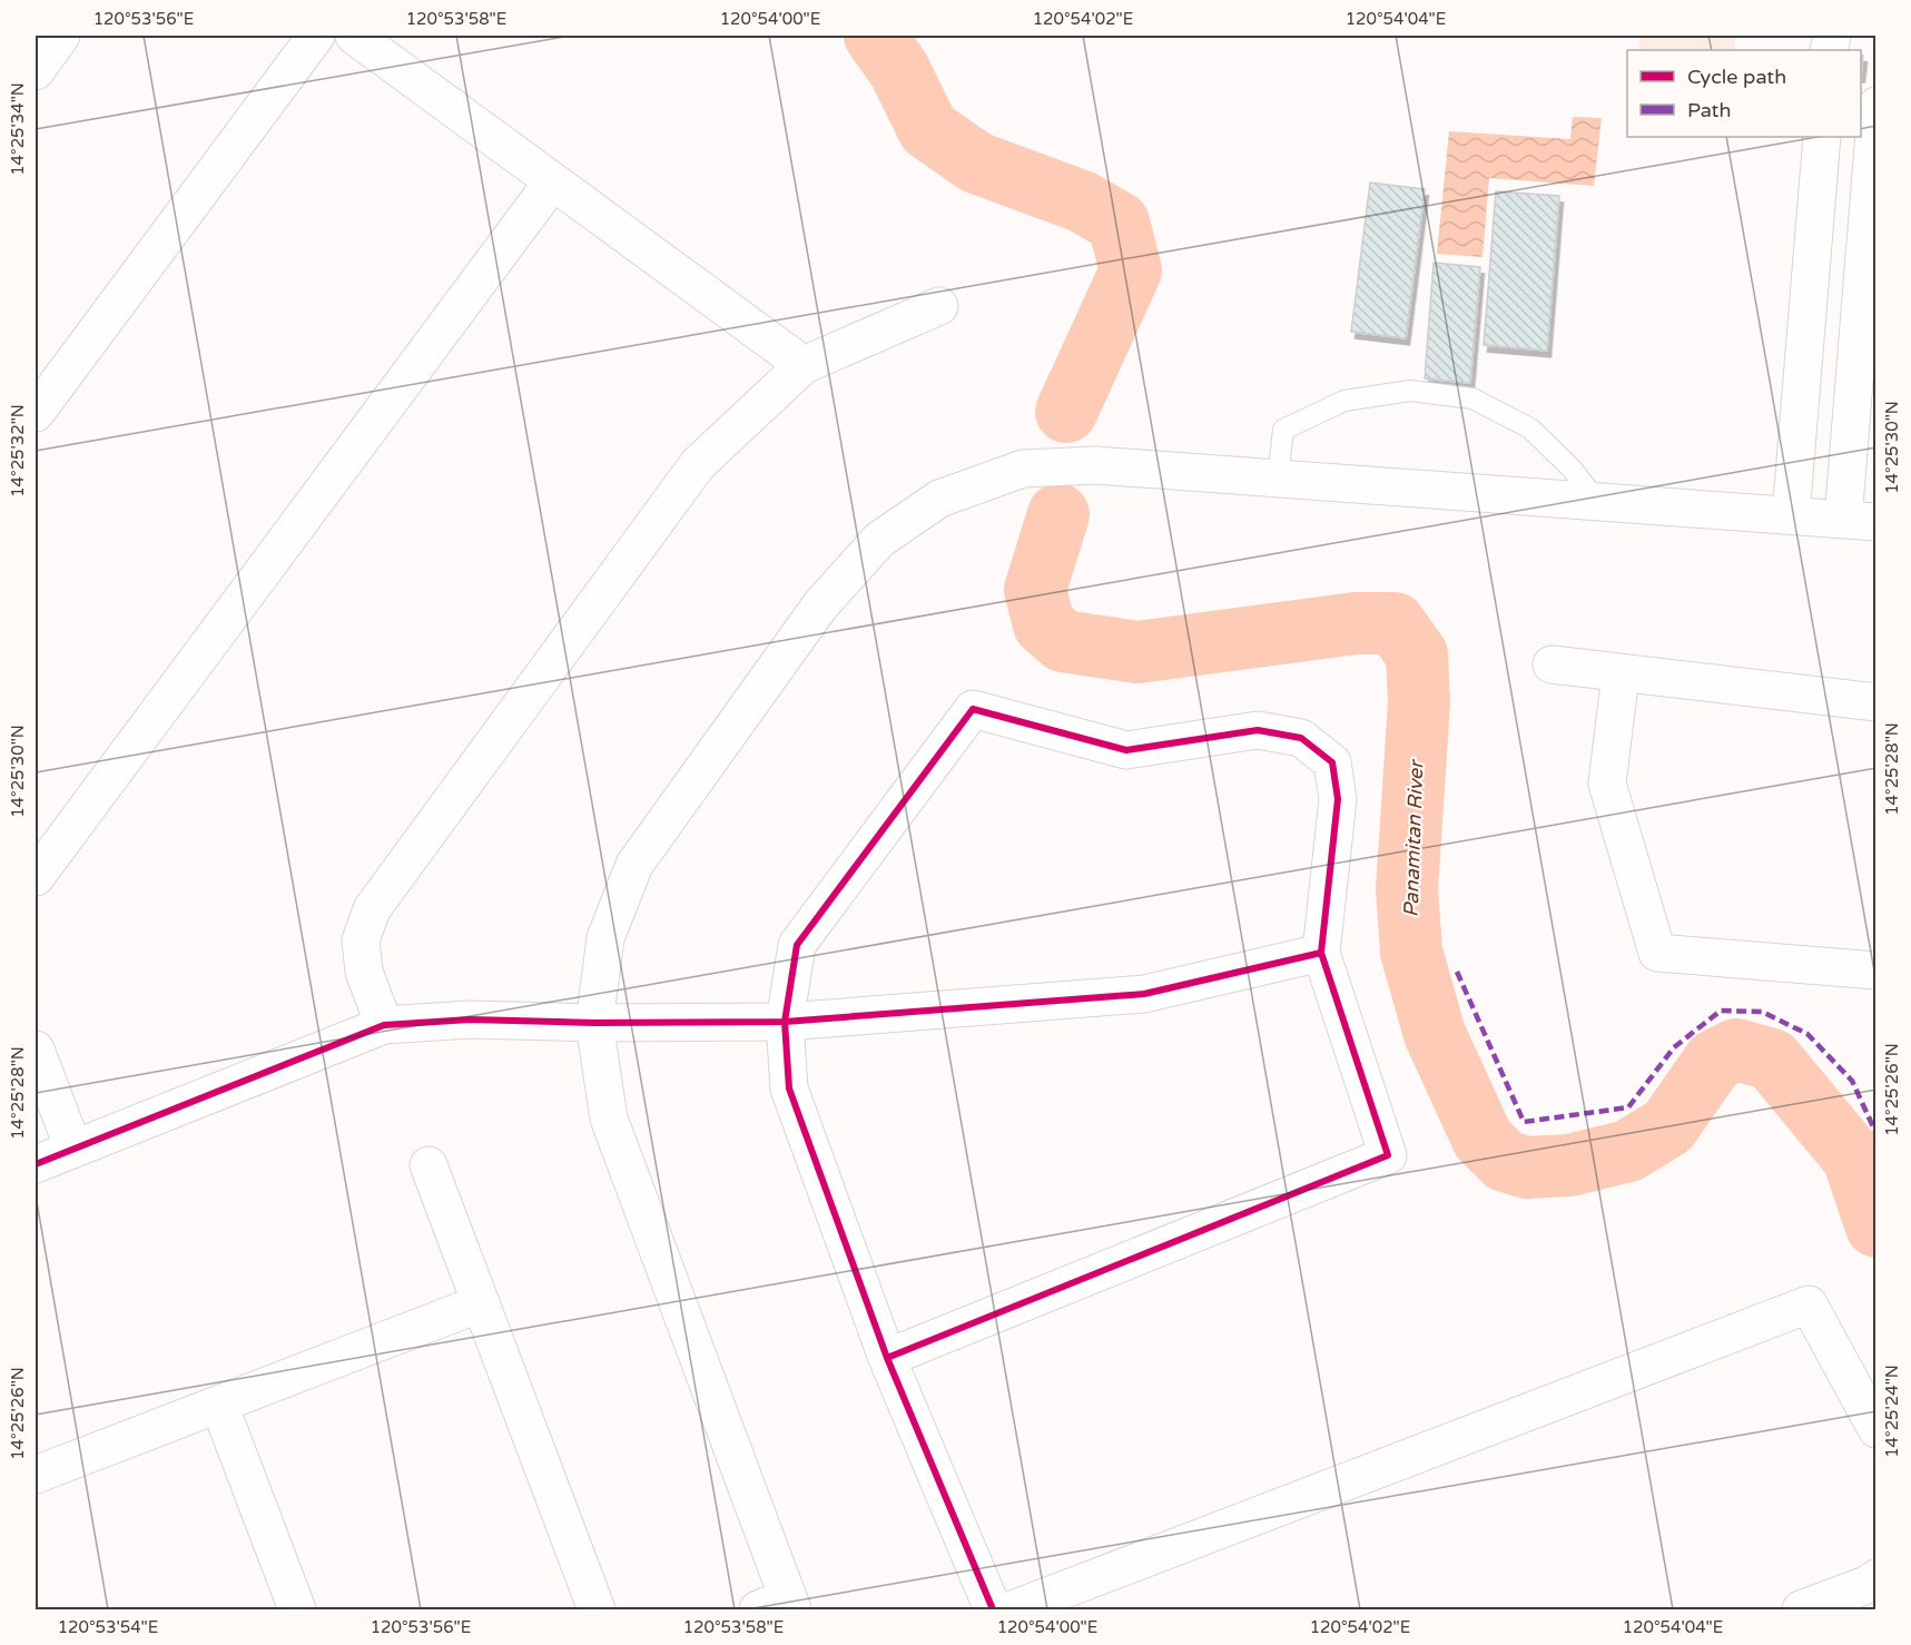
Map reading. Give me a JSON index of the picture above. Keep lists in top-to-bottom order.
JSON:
{
  "water": ["Panamitan River"],
  "legend": ["Cycle path", "Path"],
  "coordinates": [
    "120°53'56\"E",
    "120°53'58\"E",
    "120°54'00\"E",
    "120°54'02\"E",
    "120°54'04\"E",
    "14°25'34\"N",
    "14°25'30\"N",
    "14°25'32\"N",
    "14°25'28\"N",
    "14°25'26\"N",
    "14°25'24\"N",
    "120°53'54\"E"
  ]
}
